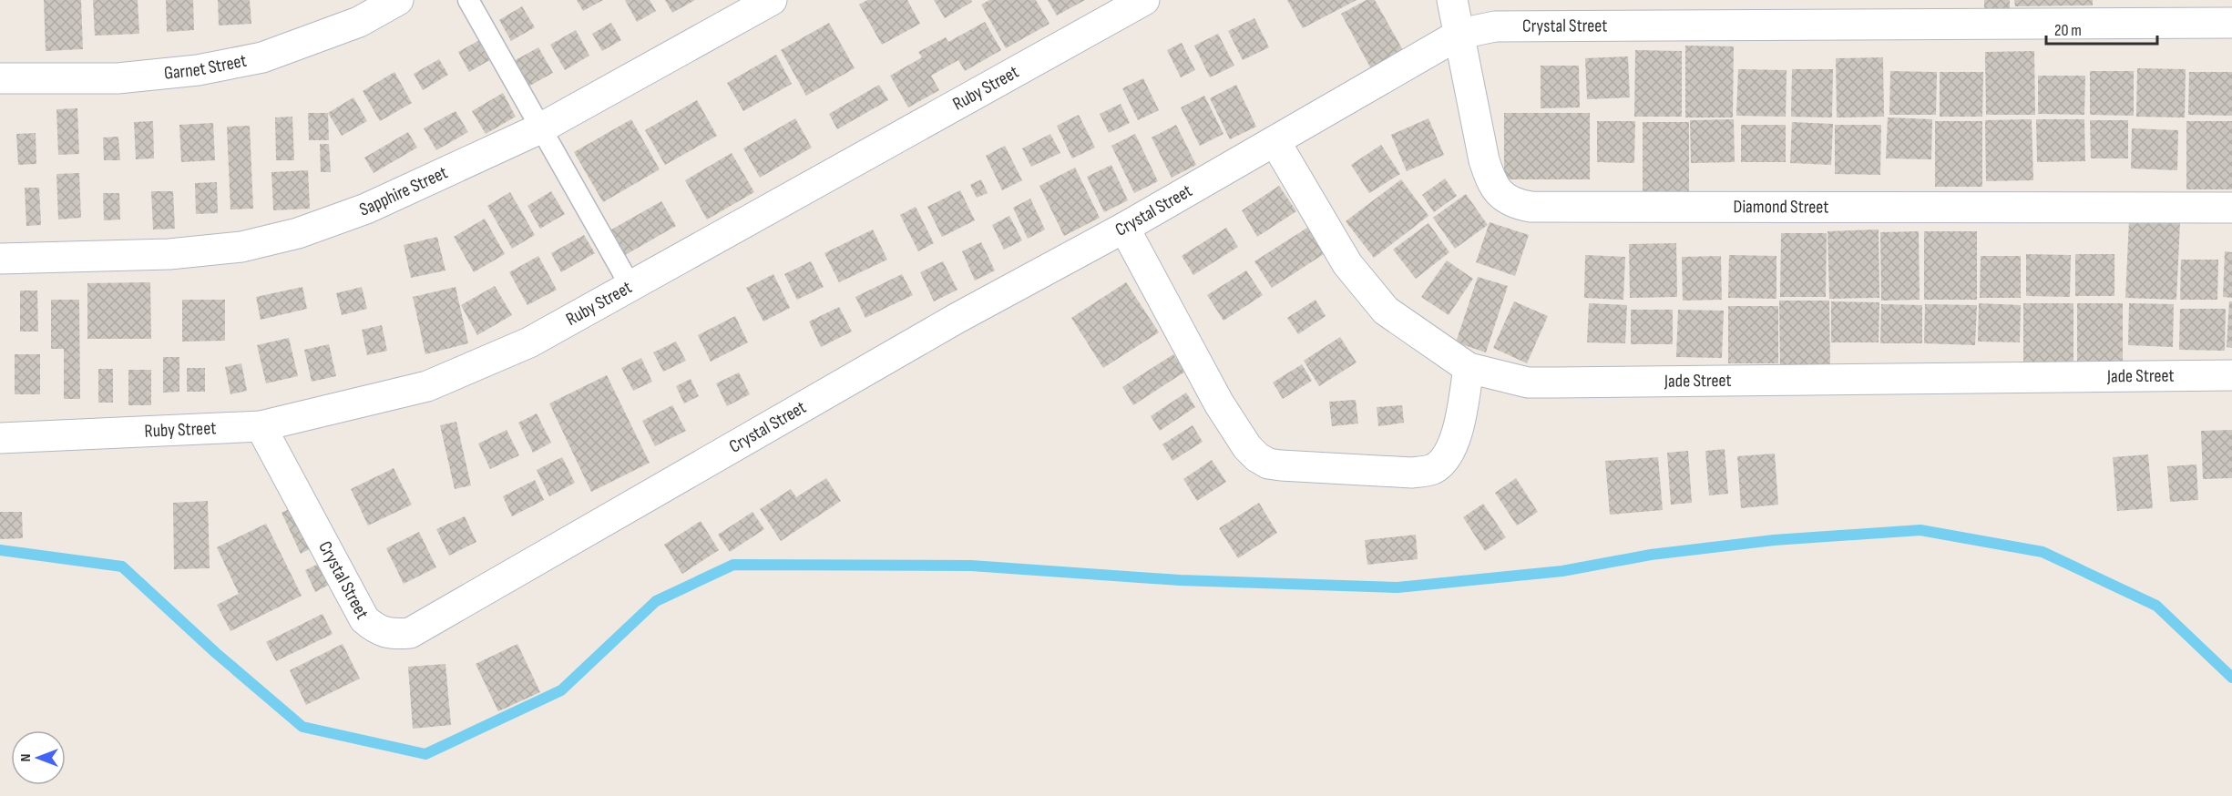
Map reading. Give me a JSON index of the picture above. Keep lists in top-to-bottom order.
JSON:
{
  "streets": {
    "street": [
      "Crystal Street",
      "Garnet Street",
      "Ruby Street",
      "Sapphire Street",
      "Diamond Street",
      "Jade Street"
    ]
  },
  "crossings": [
    ["Crystal Street", "Ruby Street"],
    ["Crystal Street", "Diamond Street"],
    ["Crystal Street", "Jade Street"]
  ],
  "scale_bar": "20 m",
  "north": "left"
}
